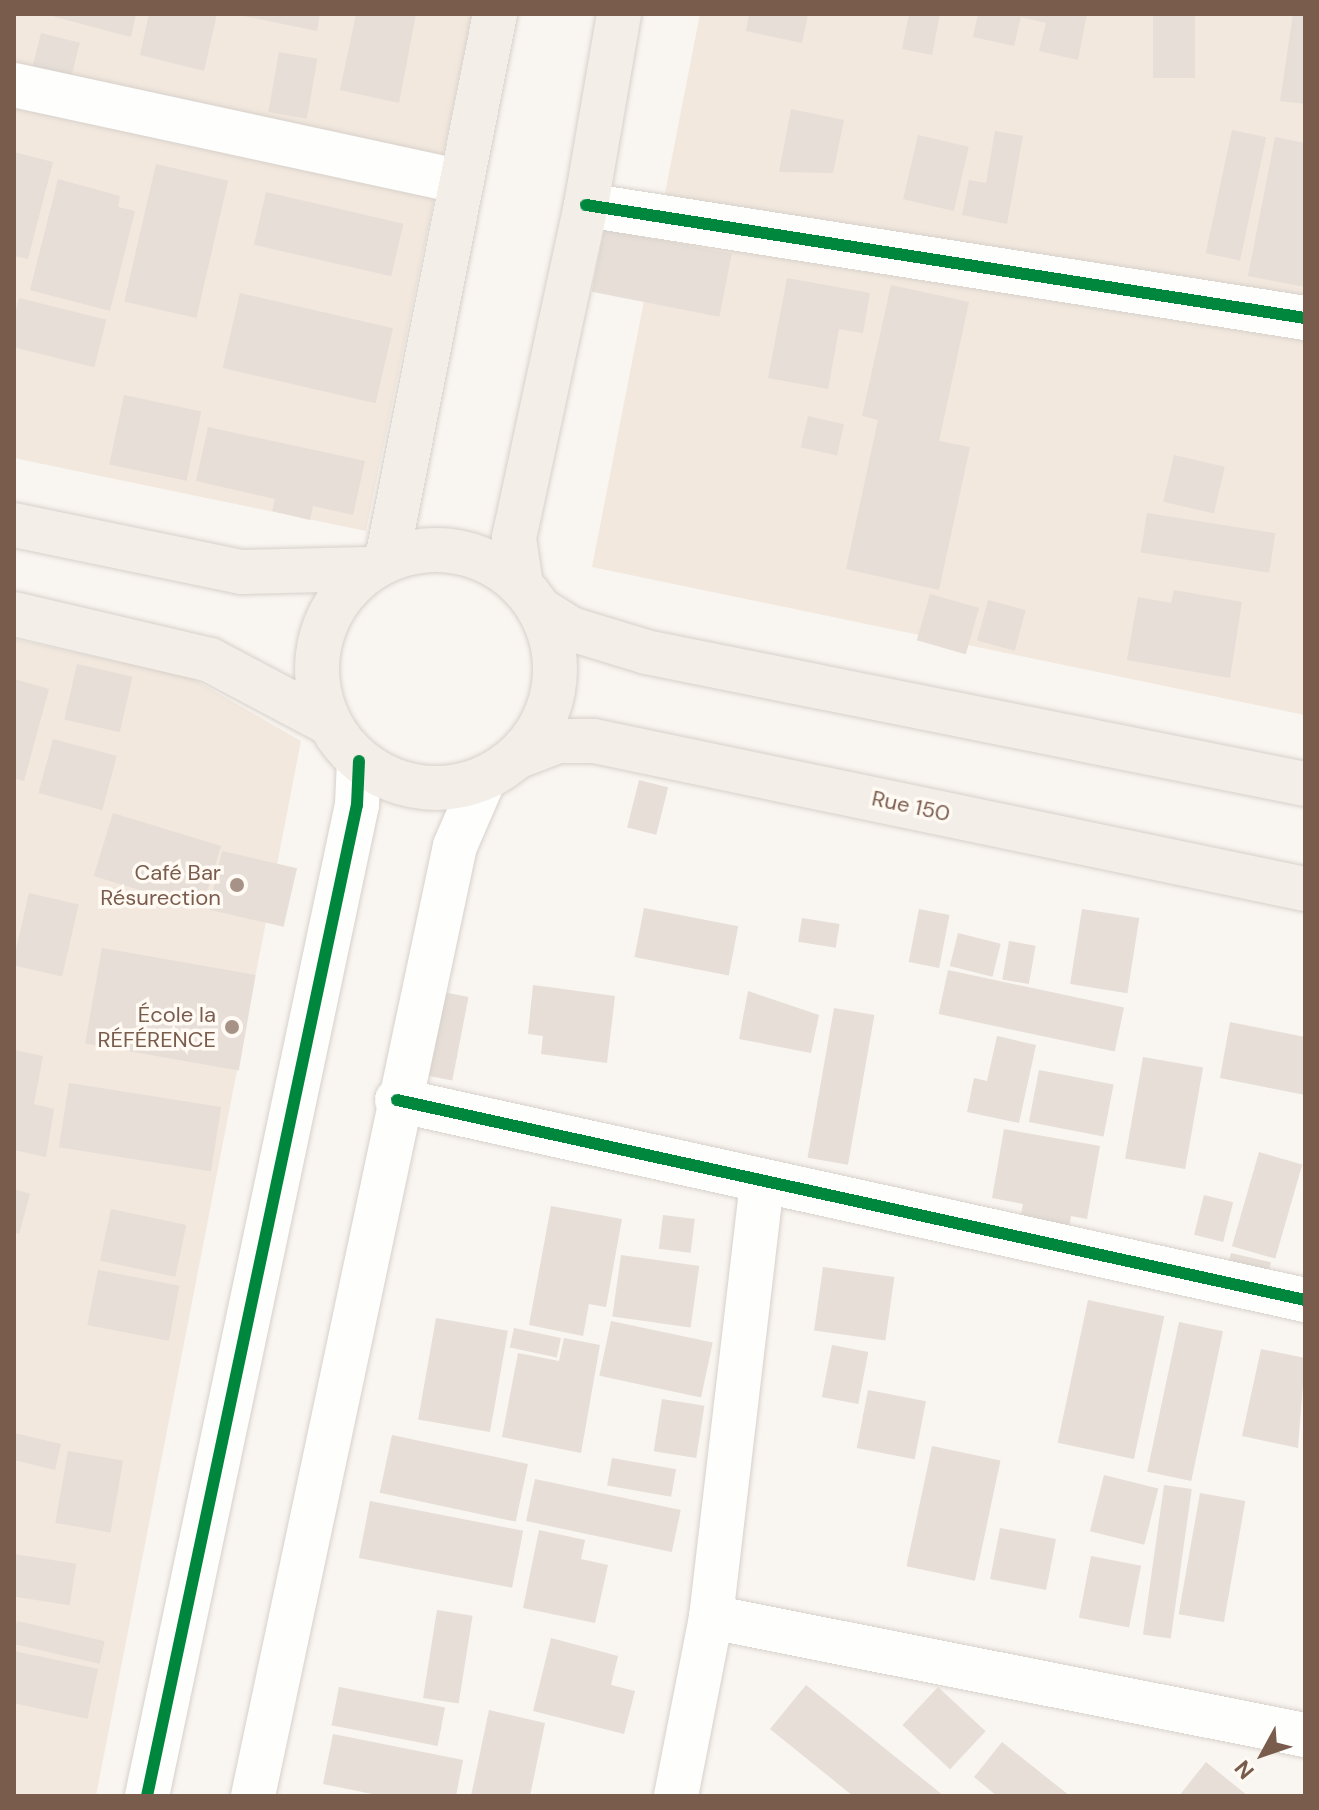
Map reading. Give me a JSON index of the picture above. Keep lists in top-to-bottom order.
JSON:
{
  "streets": {
    "main road": ["Rue 150"]
  },
  "places": ["Café Bar Résurection", "École la RÉFÉRENCE"],
  "north": "bottom left"
}
